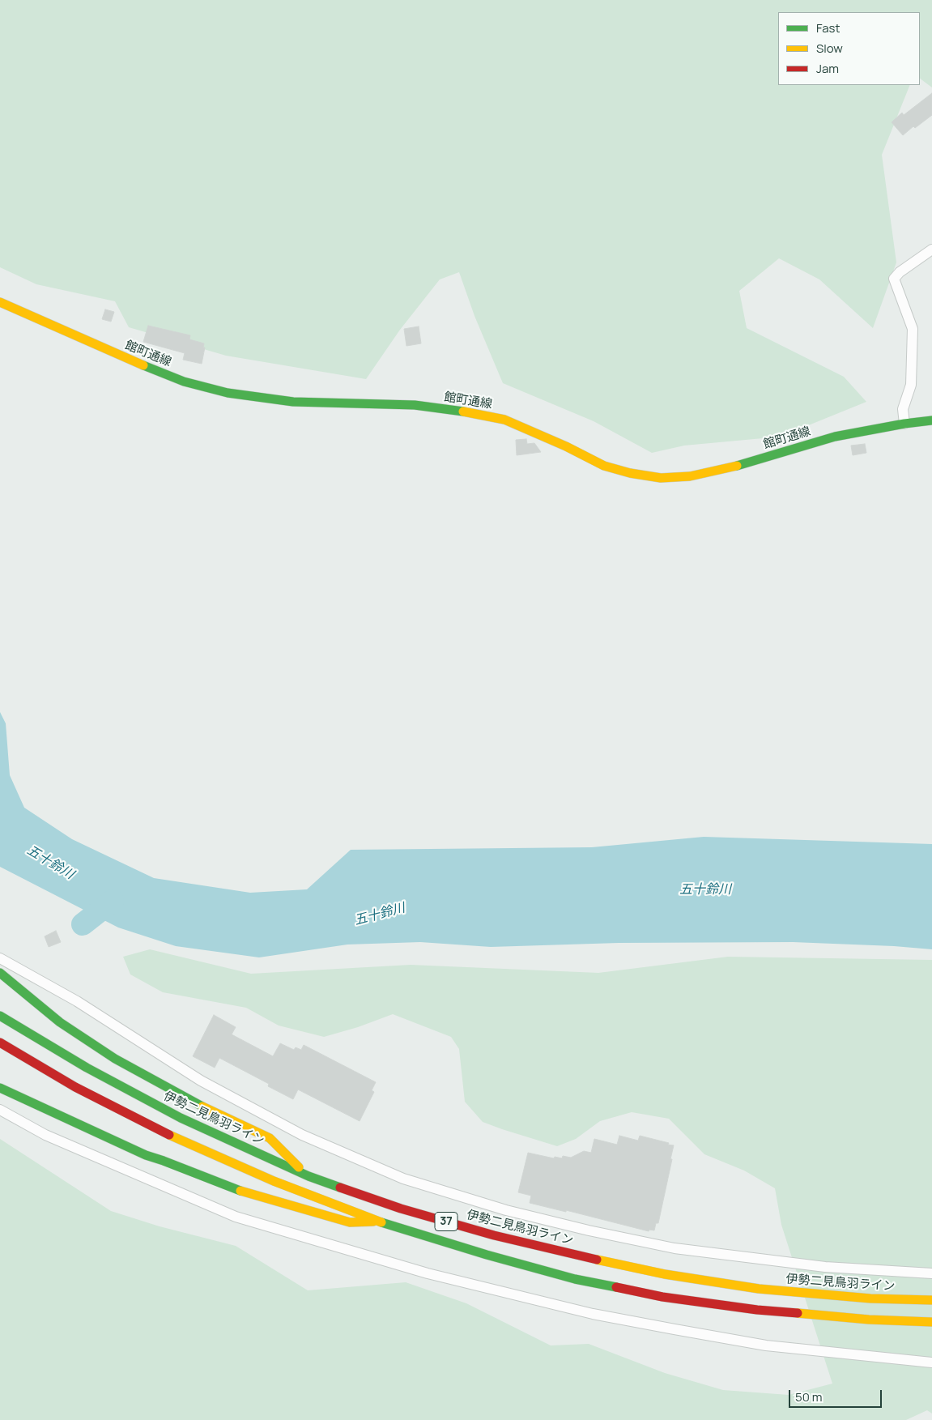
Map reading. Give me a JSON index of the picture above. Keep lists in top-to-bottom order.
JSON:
{
  "streets": {
    "main road": ["館町通線", "伊勢二見鳥羽ライン", "37"]
  },
  "water": ["五十鈴川"],
  "legend": ["Fast", "Slow", "Jam"],
  "scale_bar": "50 m"
}
